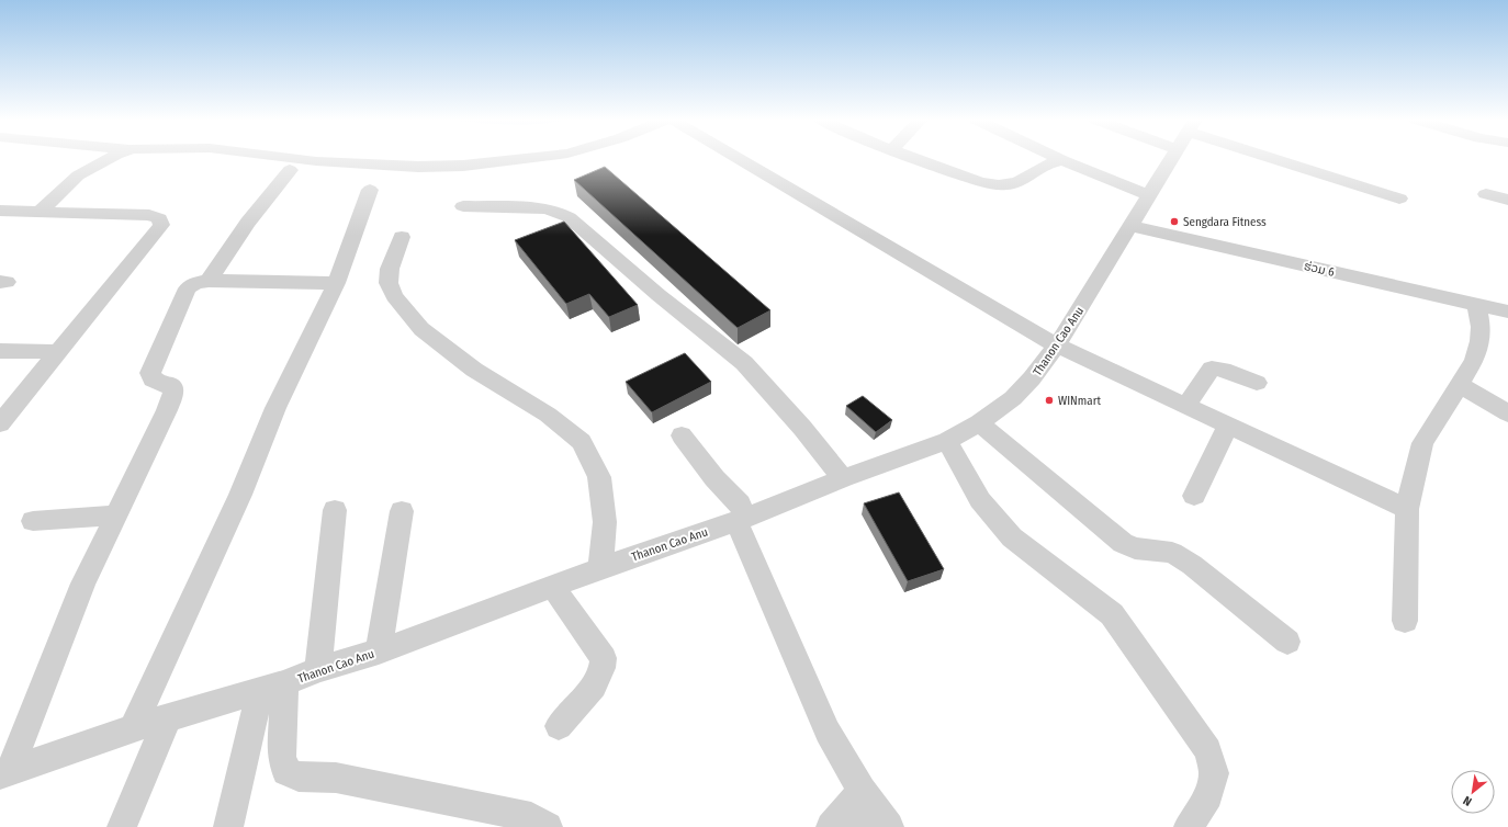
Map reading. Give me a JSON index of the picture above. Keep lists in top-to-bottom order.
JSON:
{
  "streets": {
    "street": ["ຮ່ວມ 6", "Thanon Cao Anu"]
  },
  "crossings": [
    ["ຮ່ວມ 6", "Thanon Cao Anu"]
  ],
  "places": ["Sengdara Fitness", "WINmart"],
  "north": "bottom left"
}
